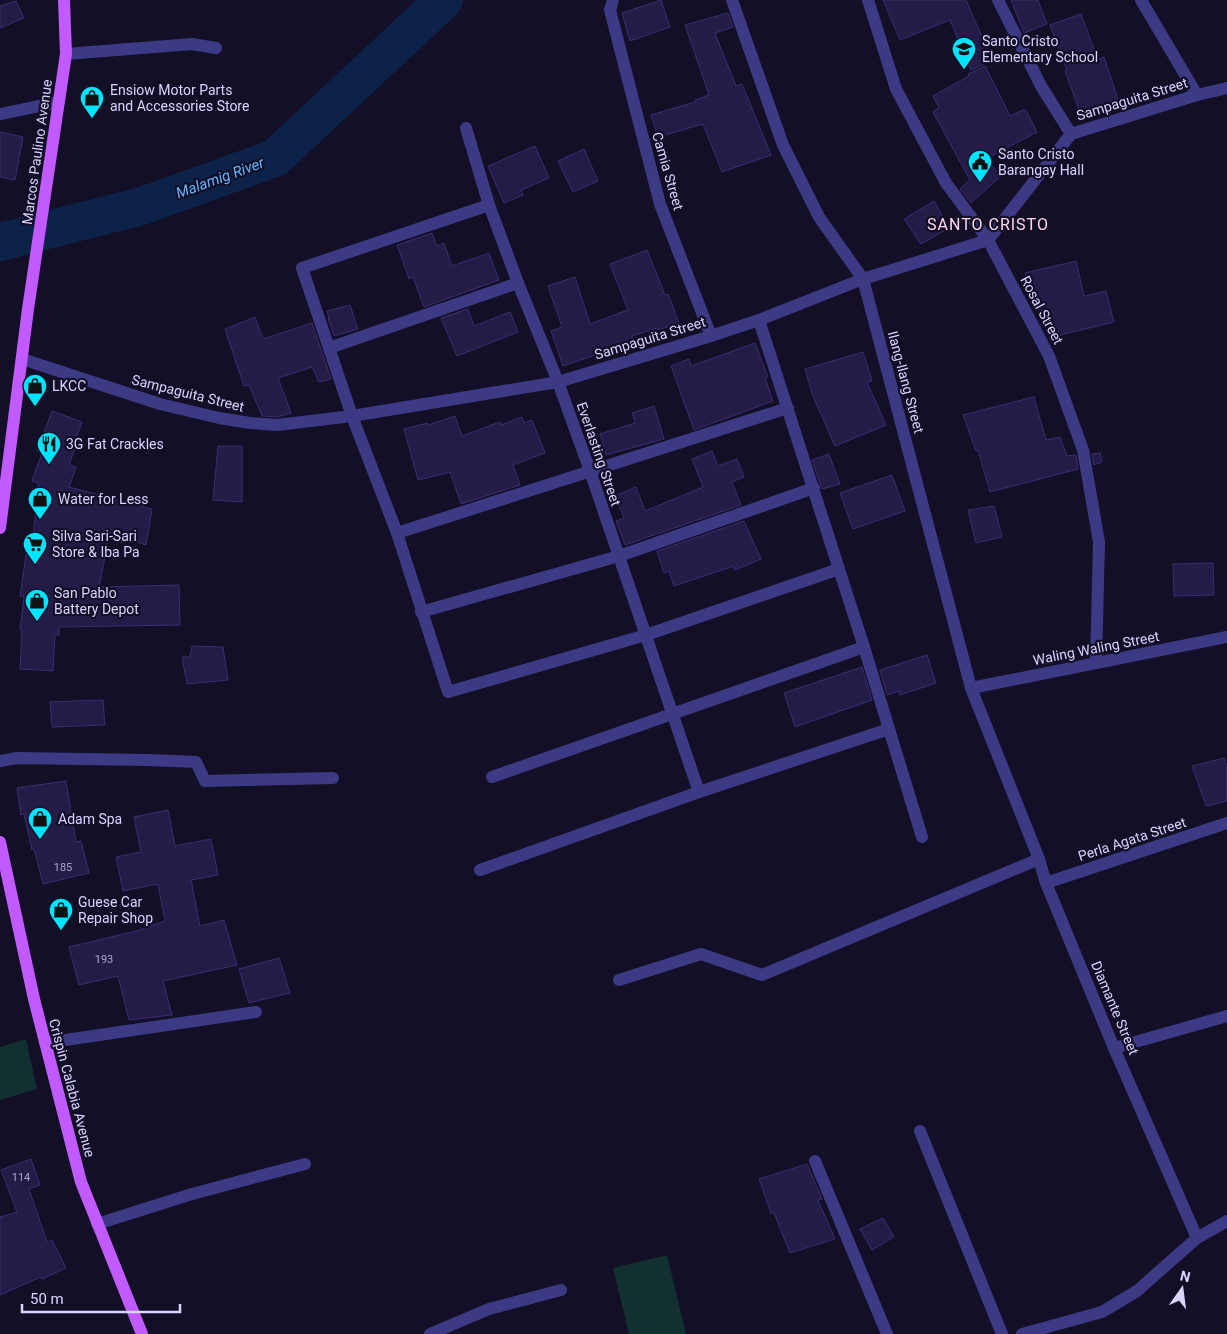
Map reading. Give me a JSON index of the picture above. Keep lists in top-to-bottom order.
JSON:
{
  "streets": {
    "main road": ["Marcos Paulino Avenue", "Crispin Calabia Avenue"],
    "street": [
      "Sampaguita Street",
      "Camia Street",
      "Rosal Street",
      "Ilang-Ilang Street",
      "Everlasting Street",
      "Waling Waling Street",
      "Perla Agata Street",
      "Diamante Street"
    ]
  },
  "crossings": [
    ["Sampaguita Street", "Marcos Paulino Avenue"],
    ["Sampaguita Street", "Camia Street"],
    ["Sampaguita Street", "Rosal Street"],
    ["Sampaguita Street", "Ilang-Ilang Street"],
    ["Sampaguita Street", "Everlasting Street"],
    ["Rosal Street", "Waling Waling Street"],
    ["Ilang-Ilang Street", "Waling Waling Street"],
    ["Ilang-Ilang Street", "Diamante Street"],
    ["Perla Agata Street", "Diamante Street"]
  ],
  "districts": ["SANTO CRISTO"],
  "water": ["Malamig River"],
  "places": {
    "school or university": ["Santo Cristo Elementary School"],
    "shop": [
      "Ensiow Motor Parts and Accessories Store",
      "LKCC",
      "Water for Less",
      "San Pablo Battery Depot",
      "Adam Spa",
      "Guese Car Repair Shop"
    ],
    "public building": ["Santo Cristo Barangay Hall"],
    "restaurant": ["3G Fat Crackles"],
    "supermarket": ["Silva Sari-Sari Store & Iba Pa"]
  },
  "house_numbers": ["185", "193", "114"],
  "scale_bar": "50 m",
  "north": "top"
}
